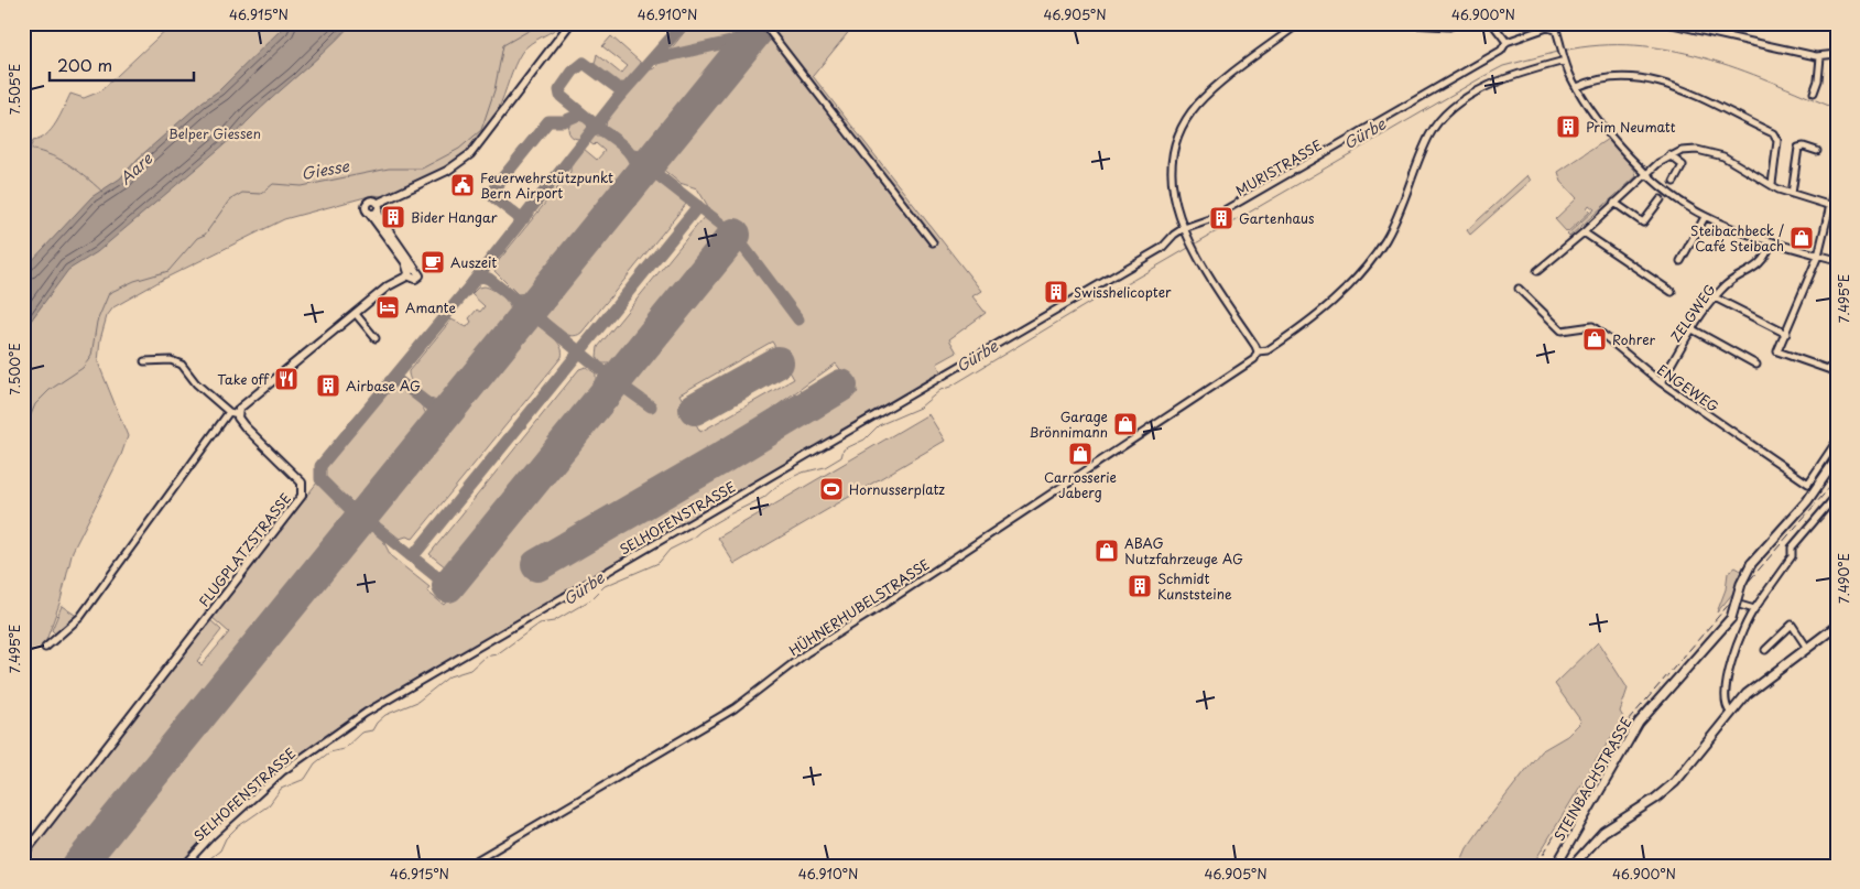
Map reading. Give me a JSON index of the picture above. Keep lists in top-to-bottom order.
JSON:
{
  "streets": {
    "main road": ["STEINBACHSTRASSE"],
    "street": [
      "MURISTRASSE",
      "ZELGWEG",
      "ENGEWEG",
      "SELHOFENSTRASSE",
      "FLUGPLATZSTRASSE",
      "HÜHNERHUBELSTRASSE"
    ]
  },
  "crossings": [
    ["MURISTRASSE", "SELHOFENSTRASSE"],
    ["ZELGWEG", "ENGEWEG"]
  ],
  "water": ["Gürbe", "Aare", "Giesse"],
  "parks": ["Belper Giessen"],
  "places": {
    "building": [
      "Prim Neumatt",
      "Bider Hangar",
      "Gartenhaus",
      "Swisshelicopter",
      "Airbase AG",
      "Schmidt Kunststeine"
    ],
    "public building": ["Feuerwehrstützpunkt Bern Airport"],
    "shop": [
      "Steibachbeck / Café Steibach",
      "Rohrer",
      "Garage Brönnimann",
      "Carrosserie Jaberg",
      "ABAG Nutzfahrzeuge AG"
    ],
    "cafe": ["Auszeit"],
    "hotel": ["Amante"],
    "restaurant": ["Take off"],
    "sports": ["Hornusserplatz"]
  },
  "scale_bar": "200 m",
  "coordinates": [
    "46.915°N",
    "46.910°N",
    "46.905°N",
    "46.900°N",
    "7.505°E",
    "7.495°E",
    "7.500°E",
    "7.490°E"
  ]
}
